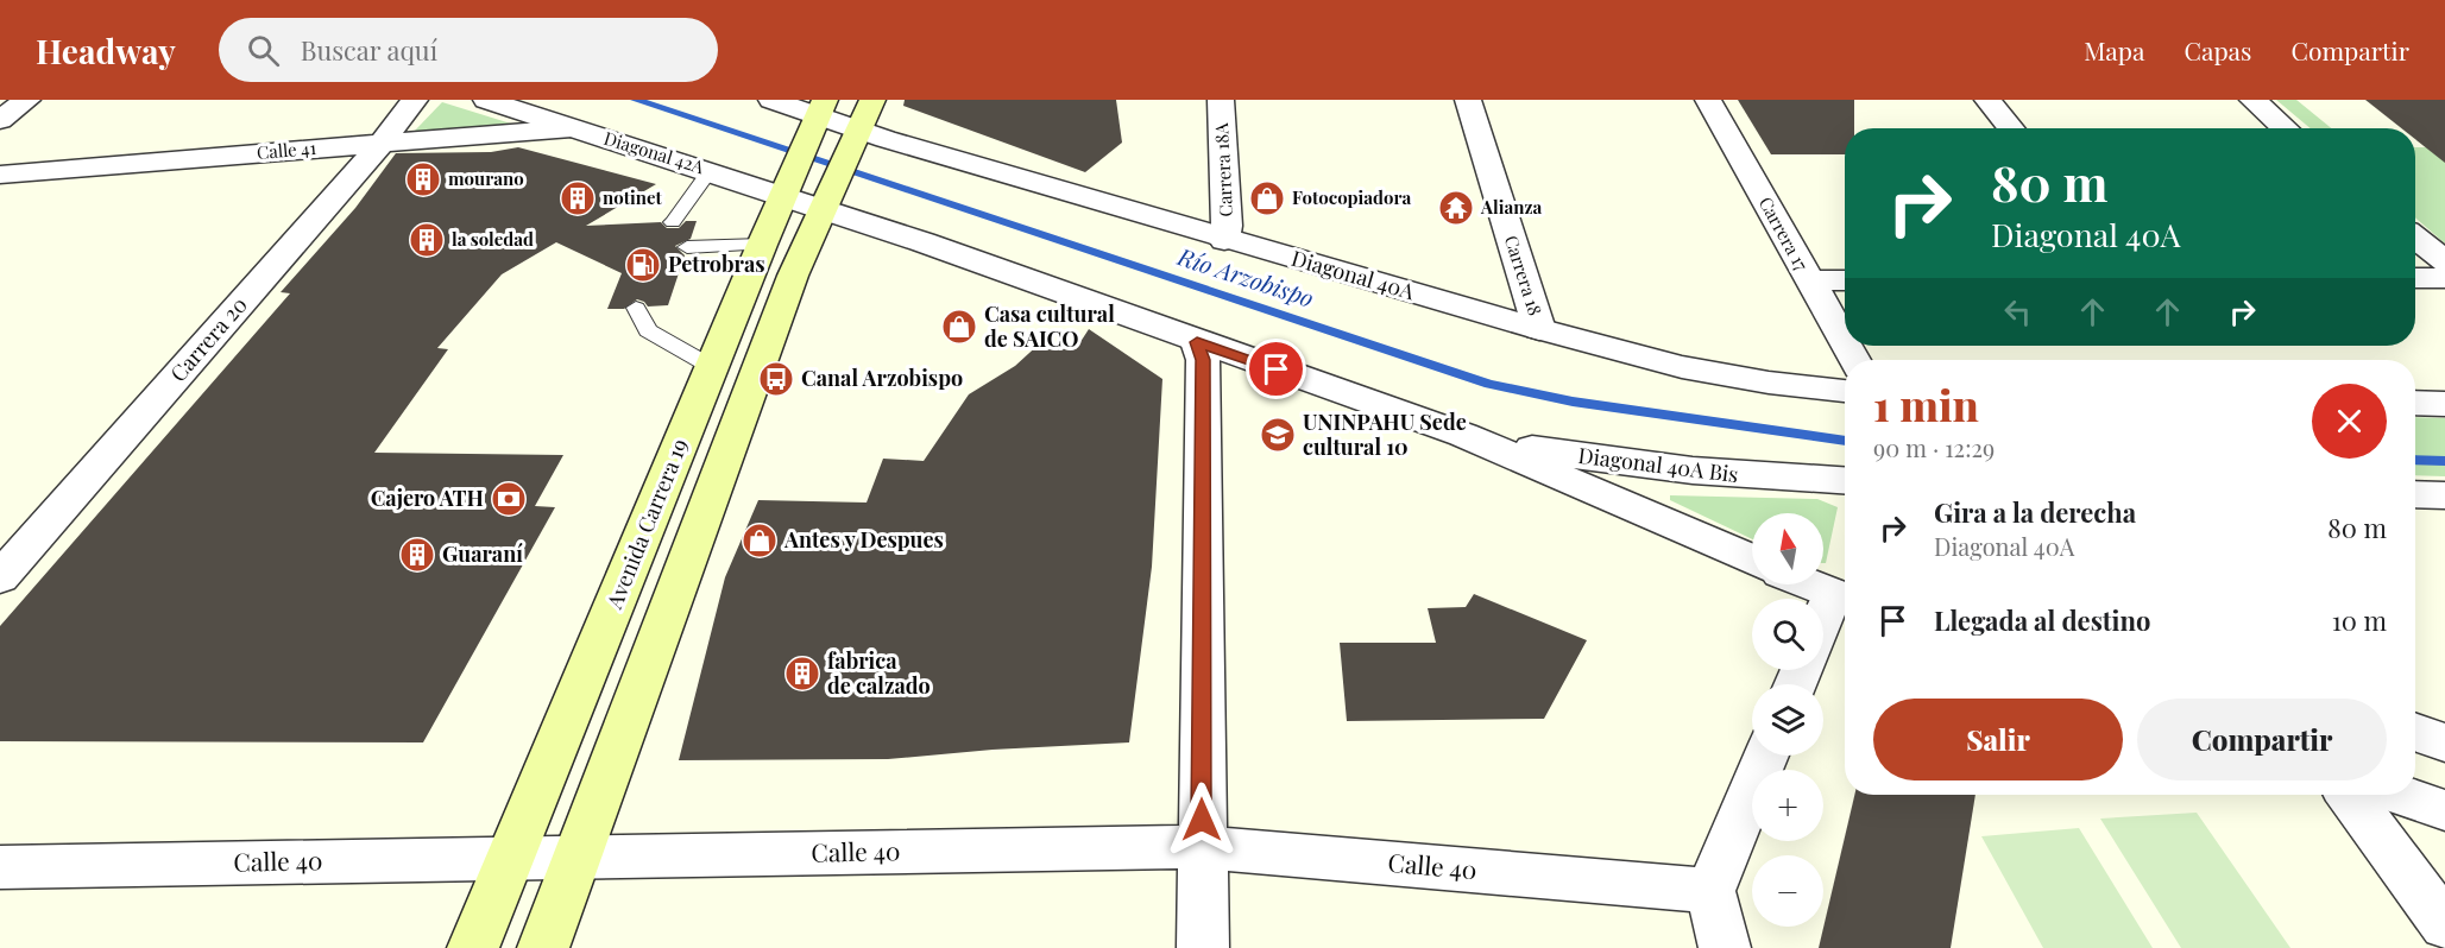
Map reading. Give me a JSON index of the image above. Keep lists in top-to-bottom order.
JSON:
{
  "streets": {
    "main road": ["Avenida Carrera 19"],
    "street": [
      "Calle 41",
      "Diagonal 42A",
      "Carrera 18A",
      "Carrera 17",
      "Diagonal 40A",
      "Carrera 18",
      "Carrera 20",
      "Diagonal 40A Bis",
      "Calle 40"
    ]
  },
  "crossings": [
    ["Calle 41", "Diagonal 42A"],
    ["Calle 41", "Carrera 20"],
    ["Diagonal 42A", "Avenida Carrera 19"],
    ["Carrera 18A", "Diagonal 40A"],
    ["Diagonal 40A", "Carrera 18"],
    ["Avenida Carrera 19", "Calle 40"]
  ],
  "water": ["Río Arzobispo"],
  "places": {
    "building": [
      "mourano",
      "notinet",
      "la soledad",
      "Guaraní",
      "fabrica de calzado"
    ],
    "shop": ["Fotocopiadora", "Casa cultural de SAICO", "Antes y Despues"],
    "temple": ["Alianza"],
    "fuel station": ["Petrobras"],
    "bus stop": ["Canal Arzobispo"],
    "school or university": ["UNINPAHU Sede cultural 10"],
    "bank": ["Cajero ATH"]
  },
  "north": "top",
  "page": {
    "header": "Headway",
    "search": "Buscar aquí",
    "nav": ["Mapa", "Capas", "Compartir"],
    "turn": ["80 m", "Diagonal 40A"],
    "heading": ["1 min", "90 m · 12:29"],
    "list": [
      {
        "name": "Gira a la derecha",
        "note": "Diagonal 40A",
        "value": "80 m"
      },
      {
        "name": "Llegada al destino",
        "value": "10 m"
      }
    ],
    "map_buttons": ["+", "−"],
    "buttons": ["Salir", "Compartir"]
  }
}
